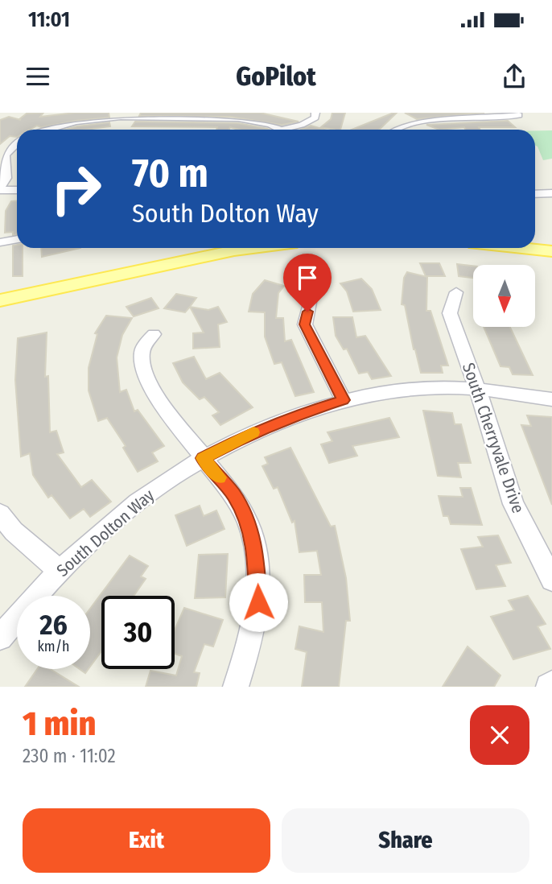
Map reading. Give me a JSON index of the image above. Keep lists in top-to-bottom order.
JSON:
{
  "streets": {
    "street": ["South Cherryvale Drive", "South Dolton Way"]
  },
  "crossings": [
    ["South Cherryvale Drive", "South Dolton Way"]
  ],
  "north": "bottom",
  "page": {
    "status": "11:01",
    "header": "GoPilot",
    "turn": ["70 m", "South Dolton Way"],
    "speed": "26 km/h",
    "limit": "30",
    "heading": ["1 min", "230 m · 11:02"],
    "buttons": ["Exit", "Share"]
  }
}
